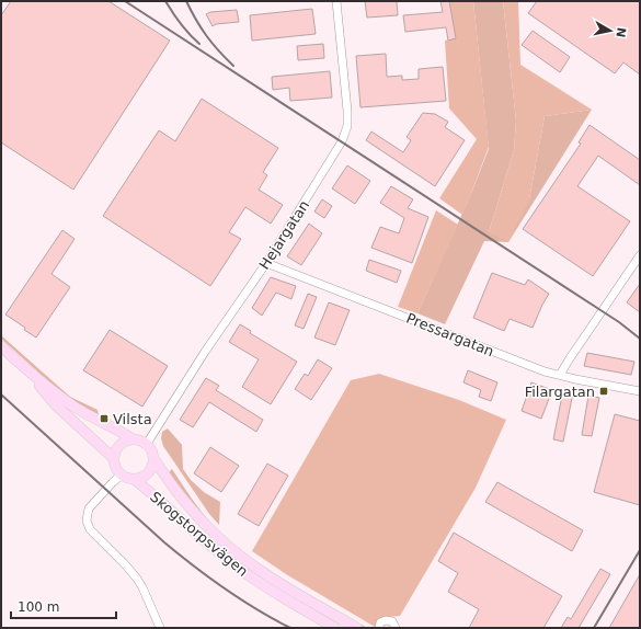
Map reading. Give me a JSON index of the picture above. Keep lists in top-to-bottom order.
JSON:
{
  "streets": {
    "main road": ["Skogstorpsvägen"],
    "street": ["Hejargatan", "Pressargatan"]
  },
  "crossings": [
    ["Hejargatan", "Pressargatan"],
    ["Hejargatan", "Skogstorpsvägen"]
  ],
  "places": {
    "transit": ["Filargatan", "Vilsta"]
  },
  "scale_bar": "100 m",
  "north": "right"
}
